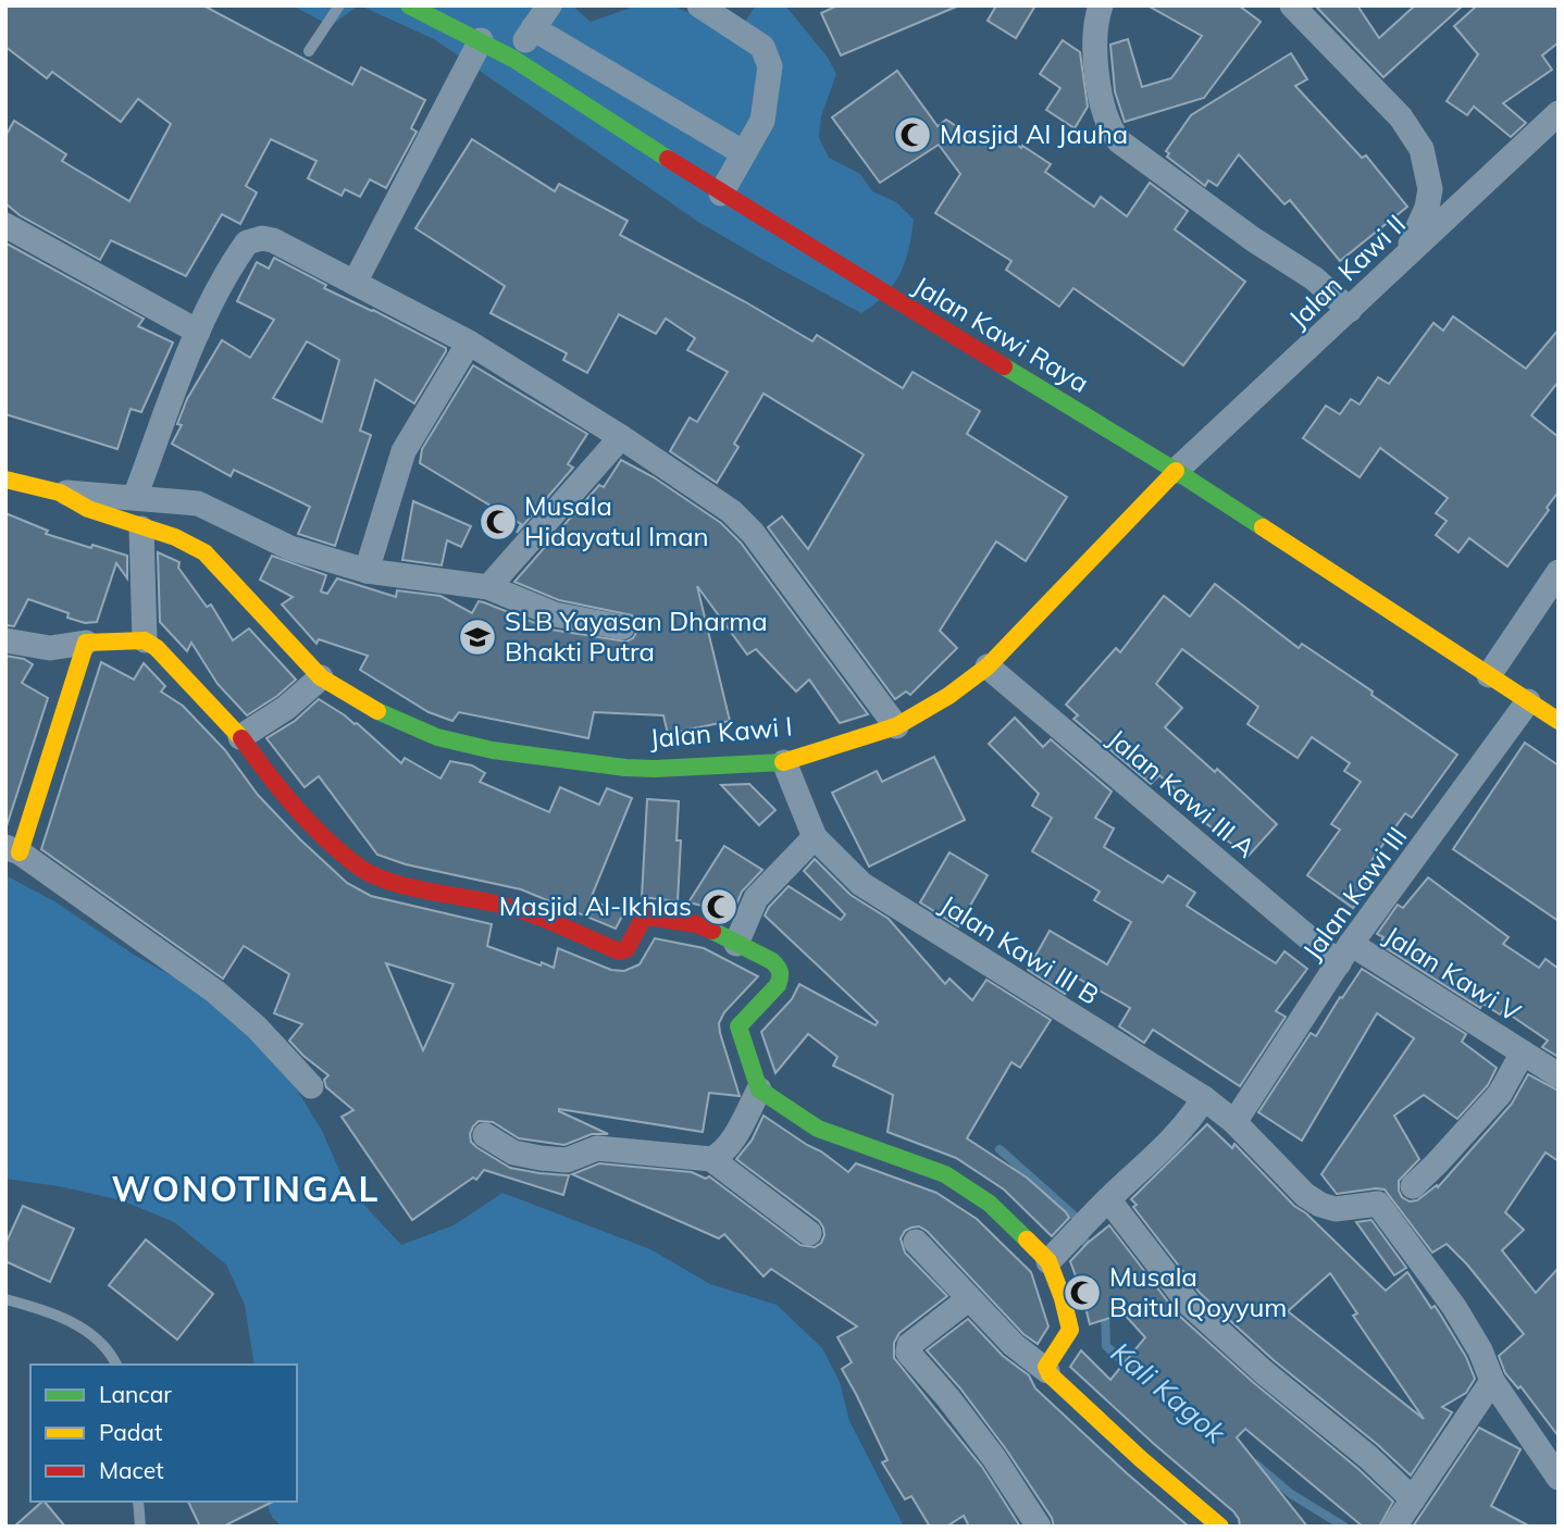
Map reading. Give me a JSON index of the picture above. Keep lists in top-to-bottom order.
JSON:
{
  "streets": {
    "street": [
      "Jalan Kawi II",
      "Jalan Kawi Raya",
      "Jalan Kawi I",
      "Jalan Kawi III A",
      "Jalan Kawi III",
      "Jalan Kawi III B",
      "Jalan Kawi V"
    ]
  },
  "crossings": [
    ["Jalan Kawi II", "Jalan Kawi Raya"],
    ["Jalan Kawi II", "Jalan Kawi I"],
    ["Jalan Kawi Raya", "Jalan Kawi I"],
    ["Jalan Kawi Raya", "Jalan Kawi III"],
    ["Jalan Kawi I", "Jalan Kawi III A"],
    ["Jalan Kawi I", "Jalan Kawi III B"],
    ["Jalan Kawi III A", "Jalan Kawi III"],
    ["Jalan Kawi III A", "Jalan Kawi V"],
    ["Jalan Kawi III", "Jalan Kawi III B"],
    ["Jalan Kawi III", "Jalan Kawi V"]
  ],
  "districts": ["WONOTINGAL"],
  "water": ["Kali Kagok"],
  "places": {
    "mosque": [
      "Masjid Al Jauha",
      "Musala Hidayatul Iman",
      "Masjid Al-Ikhlas",
      "Musala Baitul Qoyyum"
    ],
    "school or university": ["SLB Yayasan Dharma Bhakti Putra"]
  },
  "legend": ["Lancar", "Padat", "Macet"]
}
